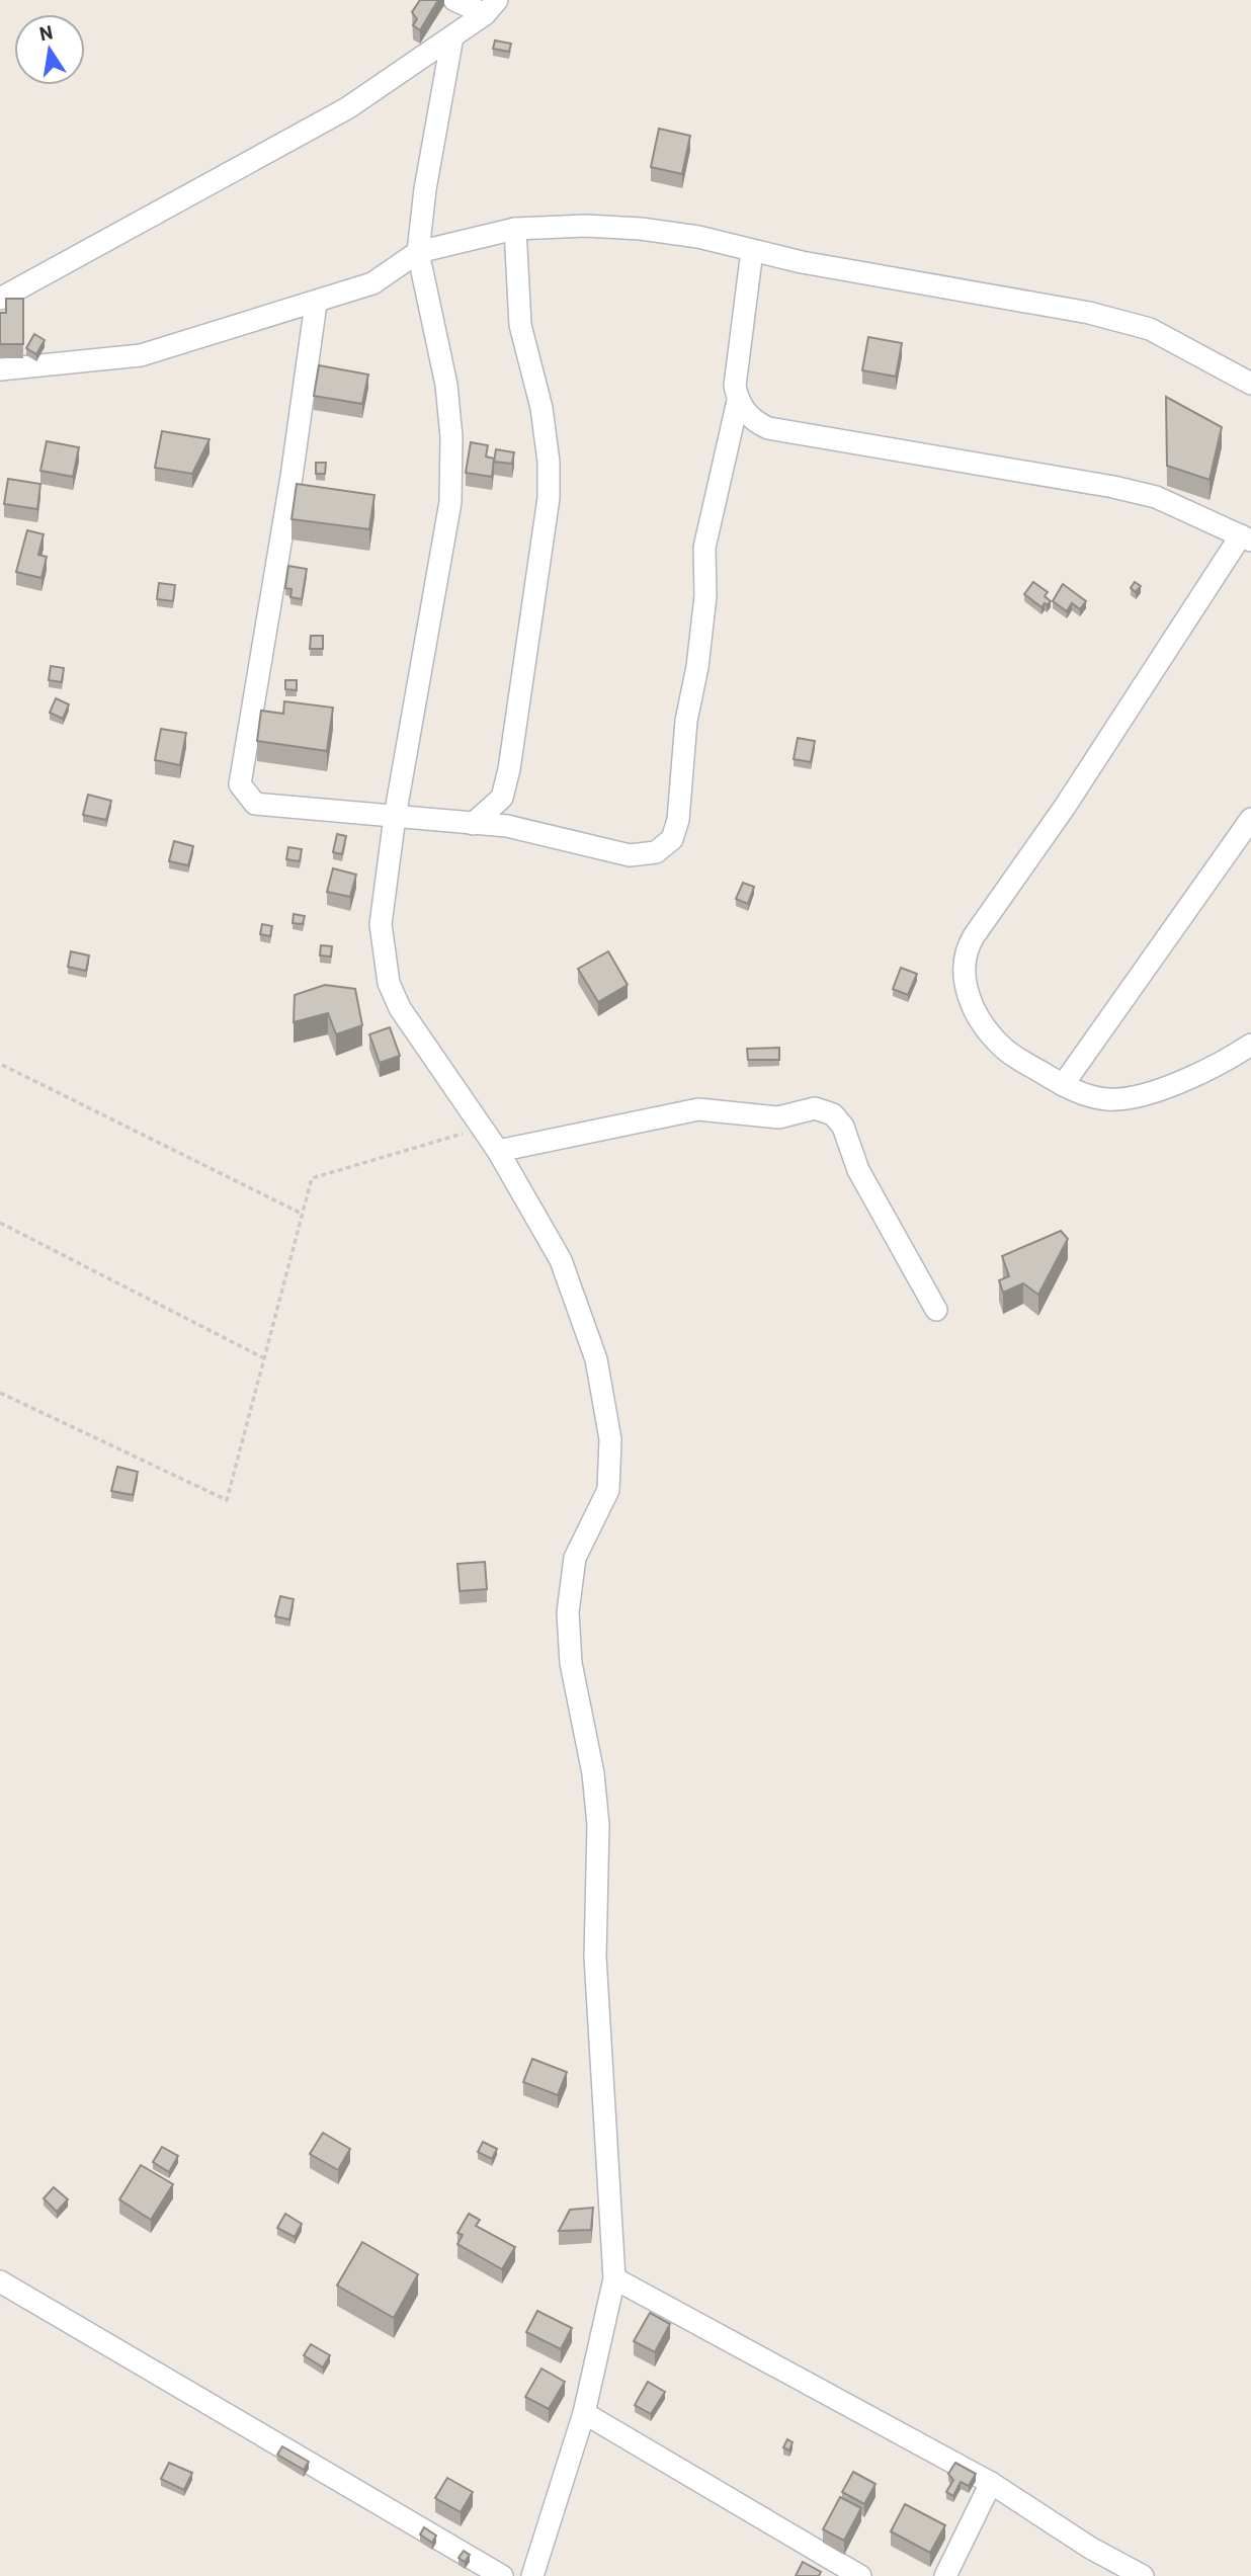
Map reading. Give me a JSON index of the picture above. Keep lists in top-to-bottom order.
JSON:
{
  "north": "top"
}
